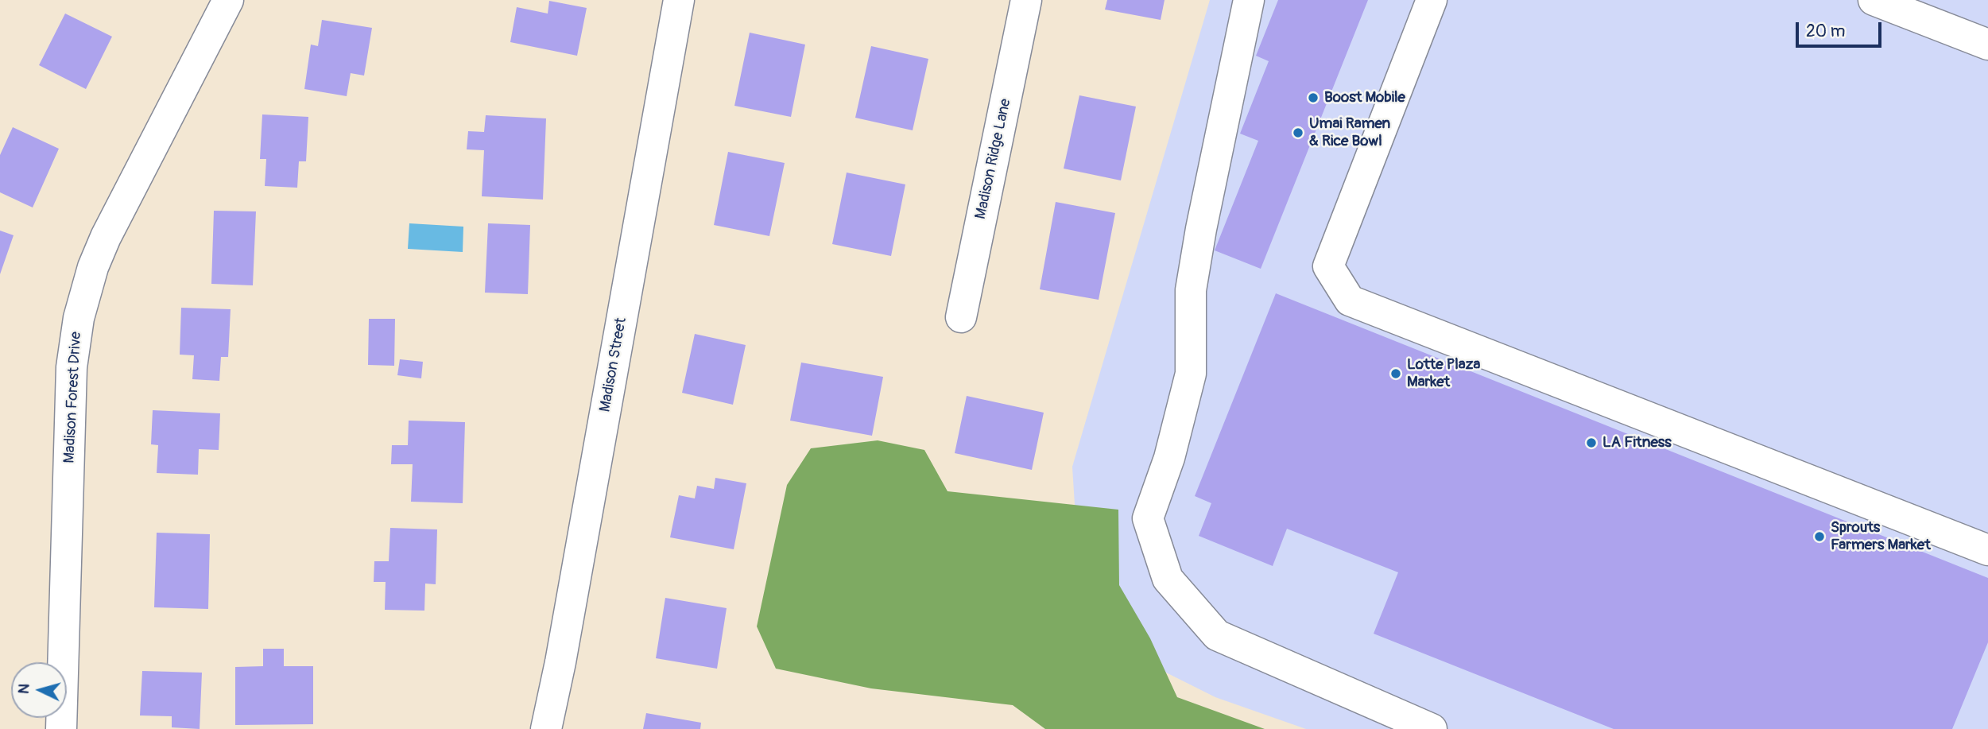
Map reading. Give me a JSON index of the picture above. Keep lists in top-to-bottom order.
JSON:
{
  "streets": {
    "street": ["Madison Ridge Lane", "Madison Street", "Madison Forest Drive"]
  },
  "places": [
    "Boost Mobile",
    "Umai Ramen & Rice Bowl",
    "Lotte Plaza Market",
    "LA Fitness",
    "Sprouts Farmers Market"
  ],
  "scale_bar": "20 m",
  "north": "left"
}
